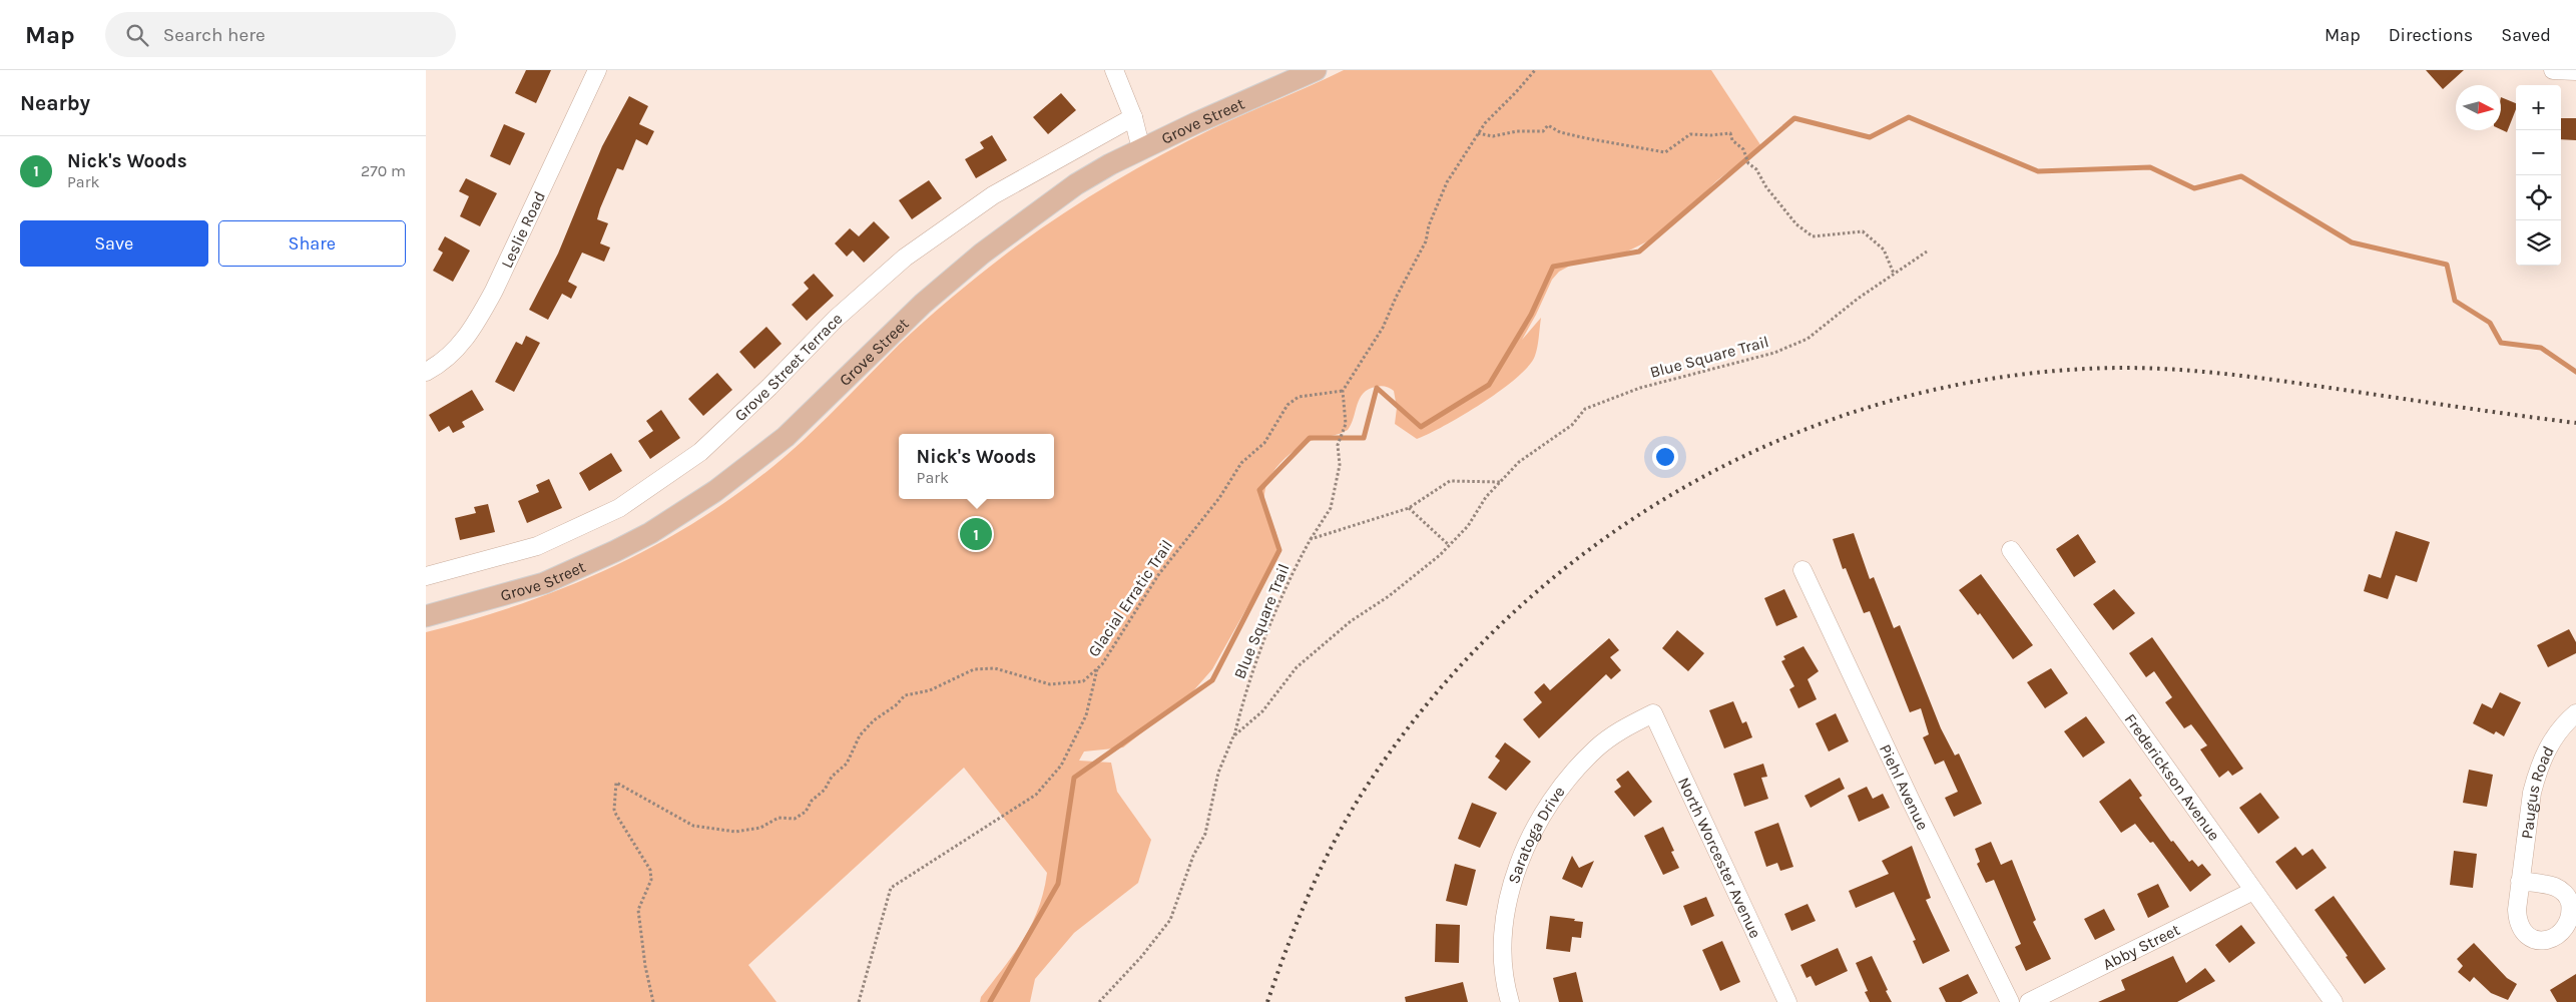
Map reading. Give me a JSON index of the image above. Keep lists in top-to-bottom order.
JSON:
{
  "streets": {
    "main road": ["Grove Street"],
    "street": [
      "Leslie Road",
      "Grove Street Terrace",
      "Frederickson Avenue",
      "Piehl Avenue",
      "Paugus Road",
      "Saratoga Drive",
      "North Worcester Avenue",
      "Abby Street"
    ],
    "path": ["Blue Square Trail", "Glacial Erratic Trail"]
  },
  "crossings": [
    ["Blue Square Trail", "Glacial Erratic Trail"],
    ["Frederickson Avenue", "Abby Street"],
    ["Saratoga Drive", "North Worcester Avenue"]
  ],
  "north": "right",
  "page": {
    "header": "Map",
    "search": "Search here",
    "nav": ["Map", "Directions", "Saved"],
    "heading": "Nearby",
    "map_buttons": ["+", "−"],
    "list": [
      {
        "mark": "1",
        "name": "Nick's Woods",
        "note": "Park",
        "value": "270 m"
      }
    ],
    "buttons": ["Save", "Share"],
    "popup": ["Nick's Woods", "Park"],
    "pins": "1"
  }
}
